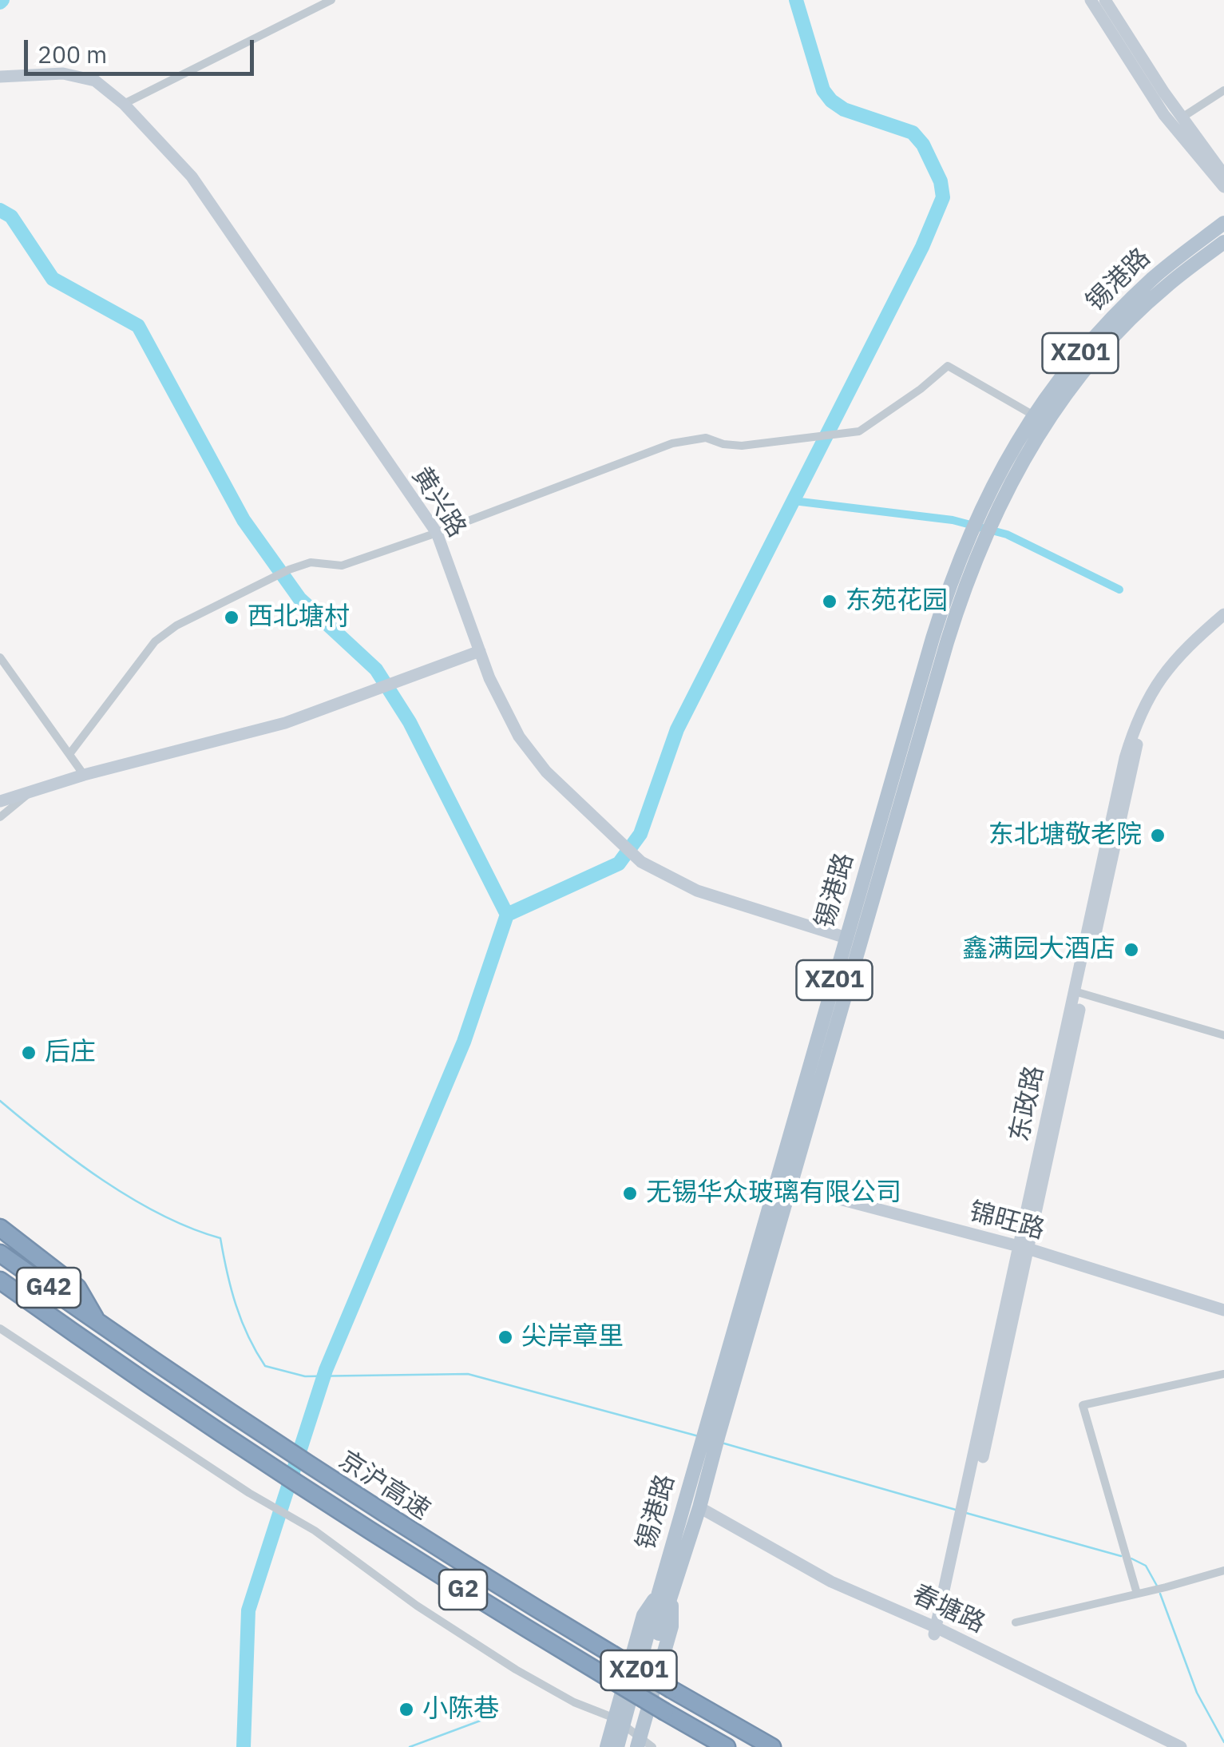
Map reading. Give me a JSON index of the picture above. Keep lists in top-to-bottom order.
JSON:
{
  "streets": {
    "highway": ["G42", "京沪高速", "G2"],
    "main road": ["锡港路", "XZ01"],
    "street": [
      "黄兴路",
      "东政路",
      "锦旺路",
      "春塘路"
    ]
  },
  "crossings": [
    ["锡港路", "黄兴路"],
    ["锡港路", "锦旺路"],
    ["锡港路", "春塘路"],
    ["东政路", "锦旺路"],
    ["东政路", "春塘路"],
    ["G42", "京沪高速"]
  ],
  "places": [
    "东苑花园",
    "西北塘村",
    "东北塘敬老院",
    "鑫满园大酒店",
    "后庄",
    "无锡华众玻璃有限公司",
    "尖岸章里",
    "小陈巷"
  ],
  "scale_bar": "200 m"
}
